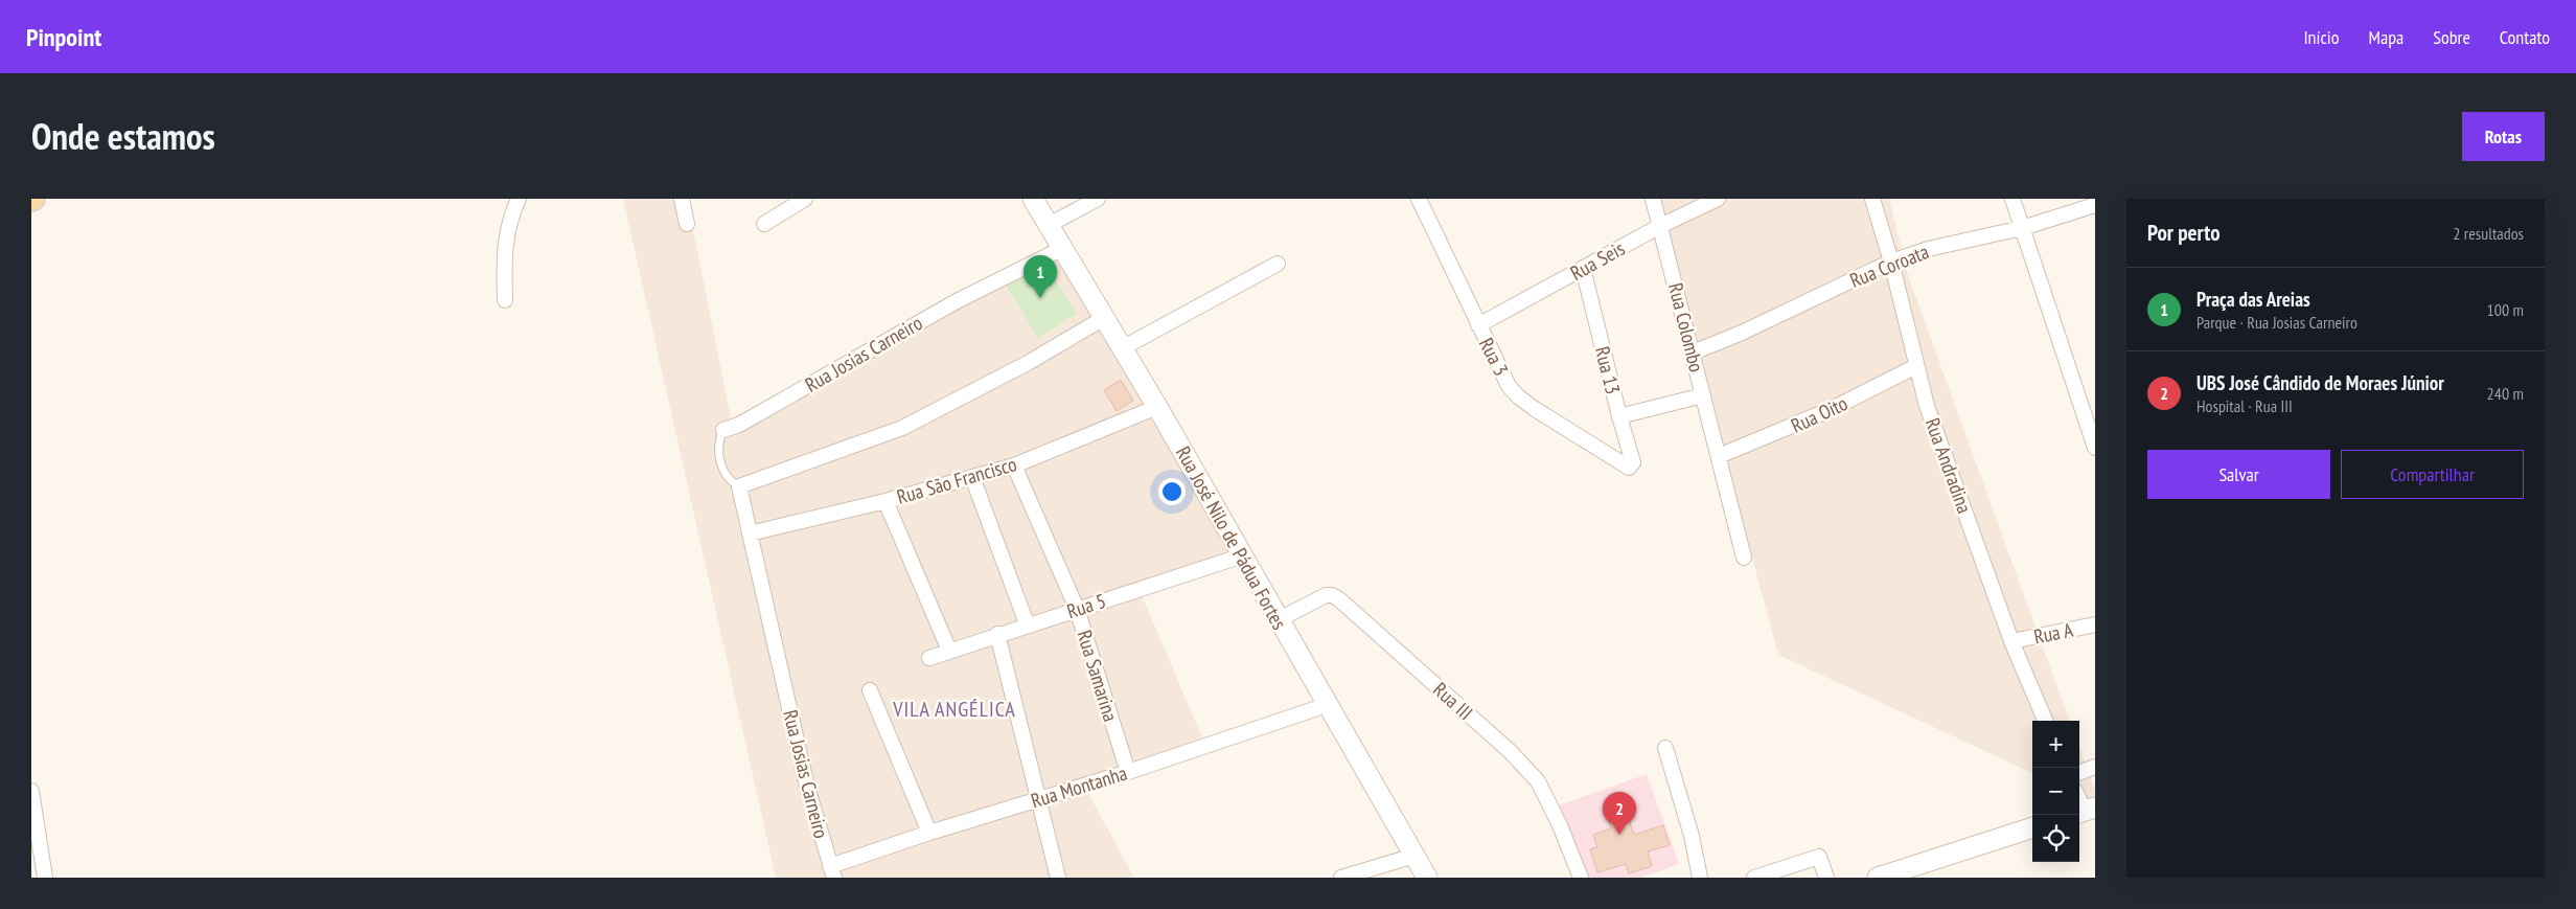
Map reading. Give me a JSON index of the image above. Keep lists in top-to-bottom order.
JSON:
{
  "streets": {
    "street": [
      "Rua Seis",
      "Rua Coroata",
      "Rua Colombo",
      "Rua Josias Carneiro",
      "Rua 3",
      "Rua 13",
      "Rua Oito",
      "Rua Andradina",
      "Rua São Francisco",
      "Rua José Nilo de Pádua Fortes",
      "Rua 5",
      "Rua A",
      "Rua Samarina",
      "Rua III",
      "Rua Montanha"
    ]
  },
  "crossings": [
    ["Rua Seis", "Rua Colombo"],
    ["Rua Seis", "Rua 3"],
    ["Rua Seis", "Rua 13"],
    ["Rua Coroata", "Rua Colombo"],
    ["Rua Coroata", "Rua Andradina"],
    ["Rua Colombo", "Rua Oito"],
    ["Rua Josias Carneiro", "Rua São Francisco"],
    ["Rua Josias Carneiro", "Rua José Nilo de Pádua Fortes"],
    ["Rua Josias Carneiro", "Rua Montanha"],
    ["Rua 3", "Rua 13"],
    ["Rua Oito", "Rua Andradina"],
    ["Rua Andradina", "Rua A"],
    ["Rua São Francisco", "Rua José Nilo de Pádua Fortes"],
    ["Rua São Francisco", "Rua Samarina"],
    ["Rua José Nilo de Pádua Fortes", "Rua 5"],
    ["Rua José Nilo de Pádua Fortes", "Rua III"],
    ["Rua José Nilo de Pádua Fortes", "Rua Montanha"],
    ["Rua 5", "Rua Samarina"],
    ["Rua Samarina", "Rua Montanha"]
  ],
  "districts": ["VILA ANGÉLICA"],
  "page": {
    "header": "Pinpoint",
    "nav": [
      "Início",
      "Mapa",
      "Sobre",
      "Contato"
    ],
    "title": "Onde estamos",
    "buttons": [
      "Rotas",
      ["Salvar", "Compartilhar"]
    ],
    "heading": ["Por perto", "2 resultados"],
    "pins": ["1", "2"],
    "list": [
      {
        "mark": "1",
        "name": "Praça das Areias",
        "note": "Parque · Rua Josias Carneiro",
        "value": "100 m"
      },
      {
        "mark": "2",
        "name": "UBS José Cândido de Moraes Júnior",
        "note": "Hospital · Rua III",
        "value": "240 m"
      }
    ],
    "map_buttons": ["+", "−"]
  }
}
